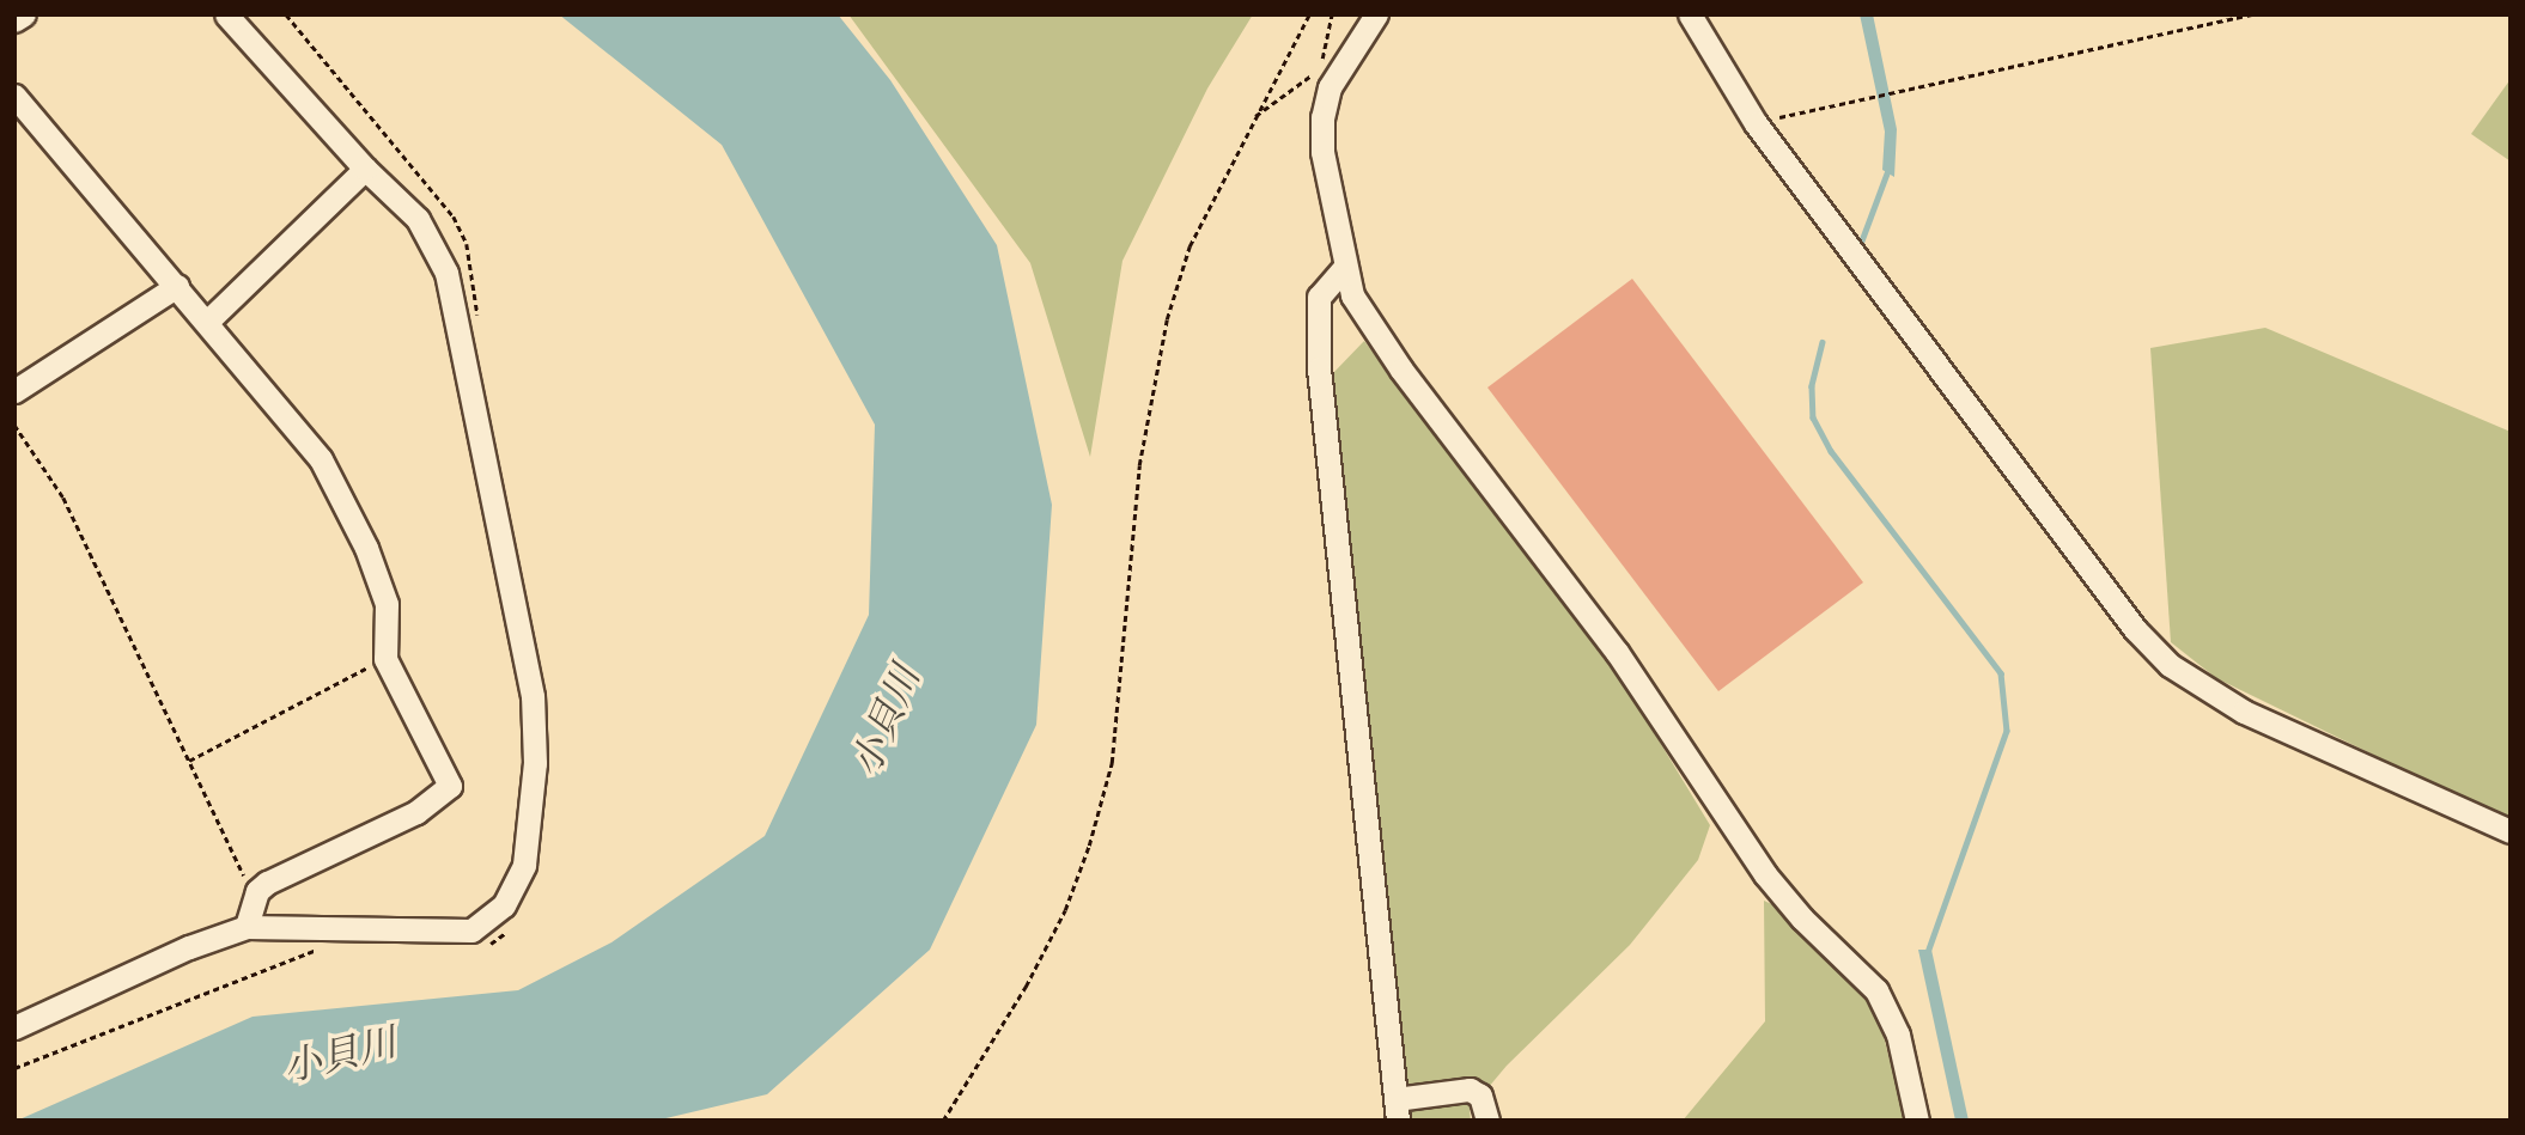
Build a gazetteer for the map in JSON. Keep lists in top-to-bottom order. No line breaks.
{"water":["小貝川"]}
